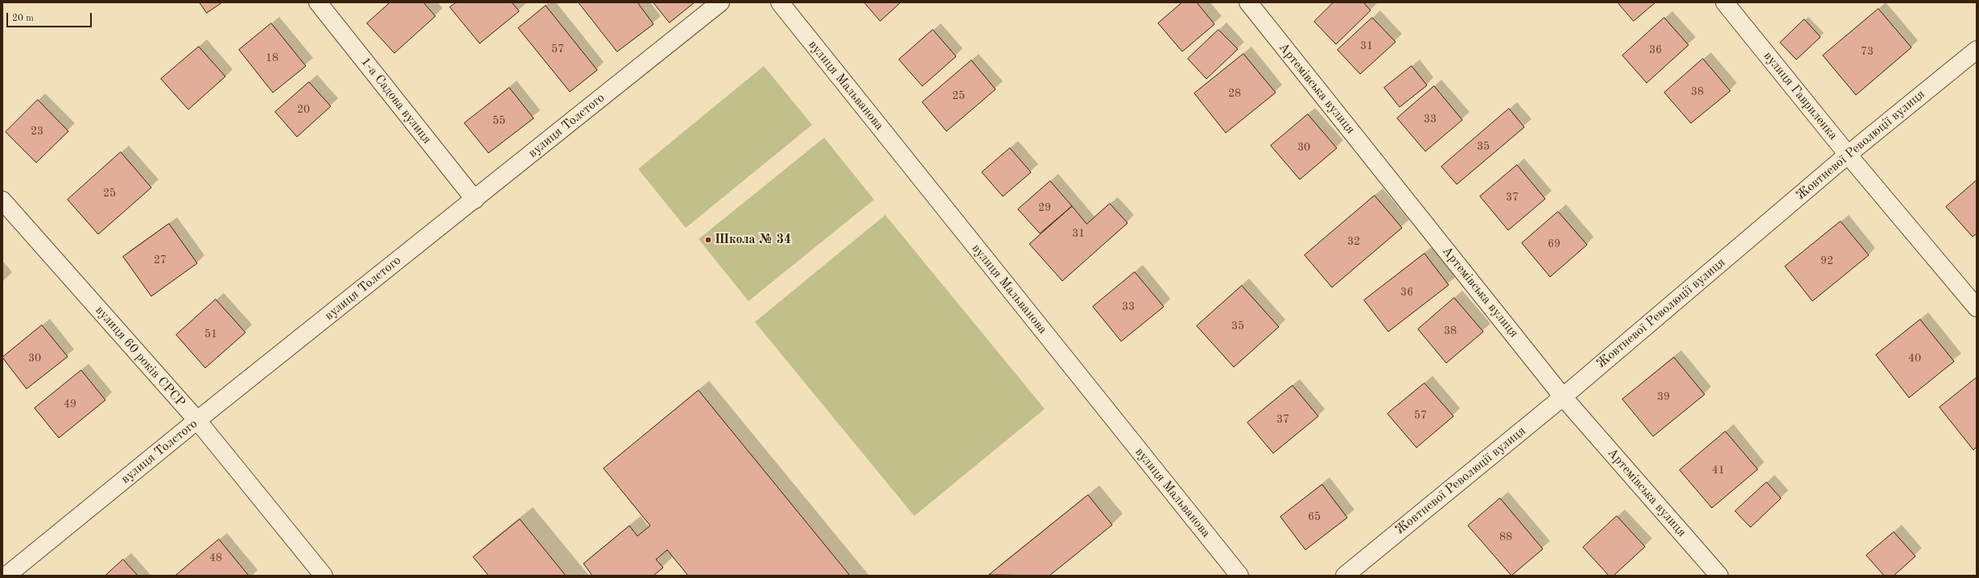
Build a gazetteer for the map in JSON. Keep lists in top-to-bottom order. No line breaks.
{"streets":{"street":["вулиця Мальванова","Артемівська вулиця","вулиця Гавриленка","1-а Садова вулиця","вулиця Толстого","Жовтневої Революції вулиця","вулиця 60 років СРСР"]},"crossings":[["Артемівська вулиця","Жовтневої Революції вулиця"],["вулиця Гавриленка","Жовтневої Революції вулиця"],["1-а Садова вулиця","вулиця Толстого"],["вулиця Толстого","вулиця 60 років СРСР"]],"places":["Школа № 34"],"house_numbers":["31","57","36","73","18","38","28","25","20","33","55","23","35","30","25","37","29","31","32","69","27","92","36","33","35","38","51","30","40","39","49","57","37","41","65","88","48"],"scale_bar":"20 m"}
